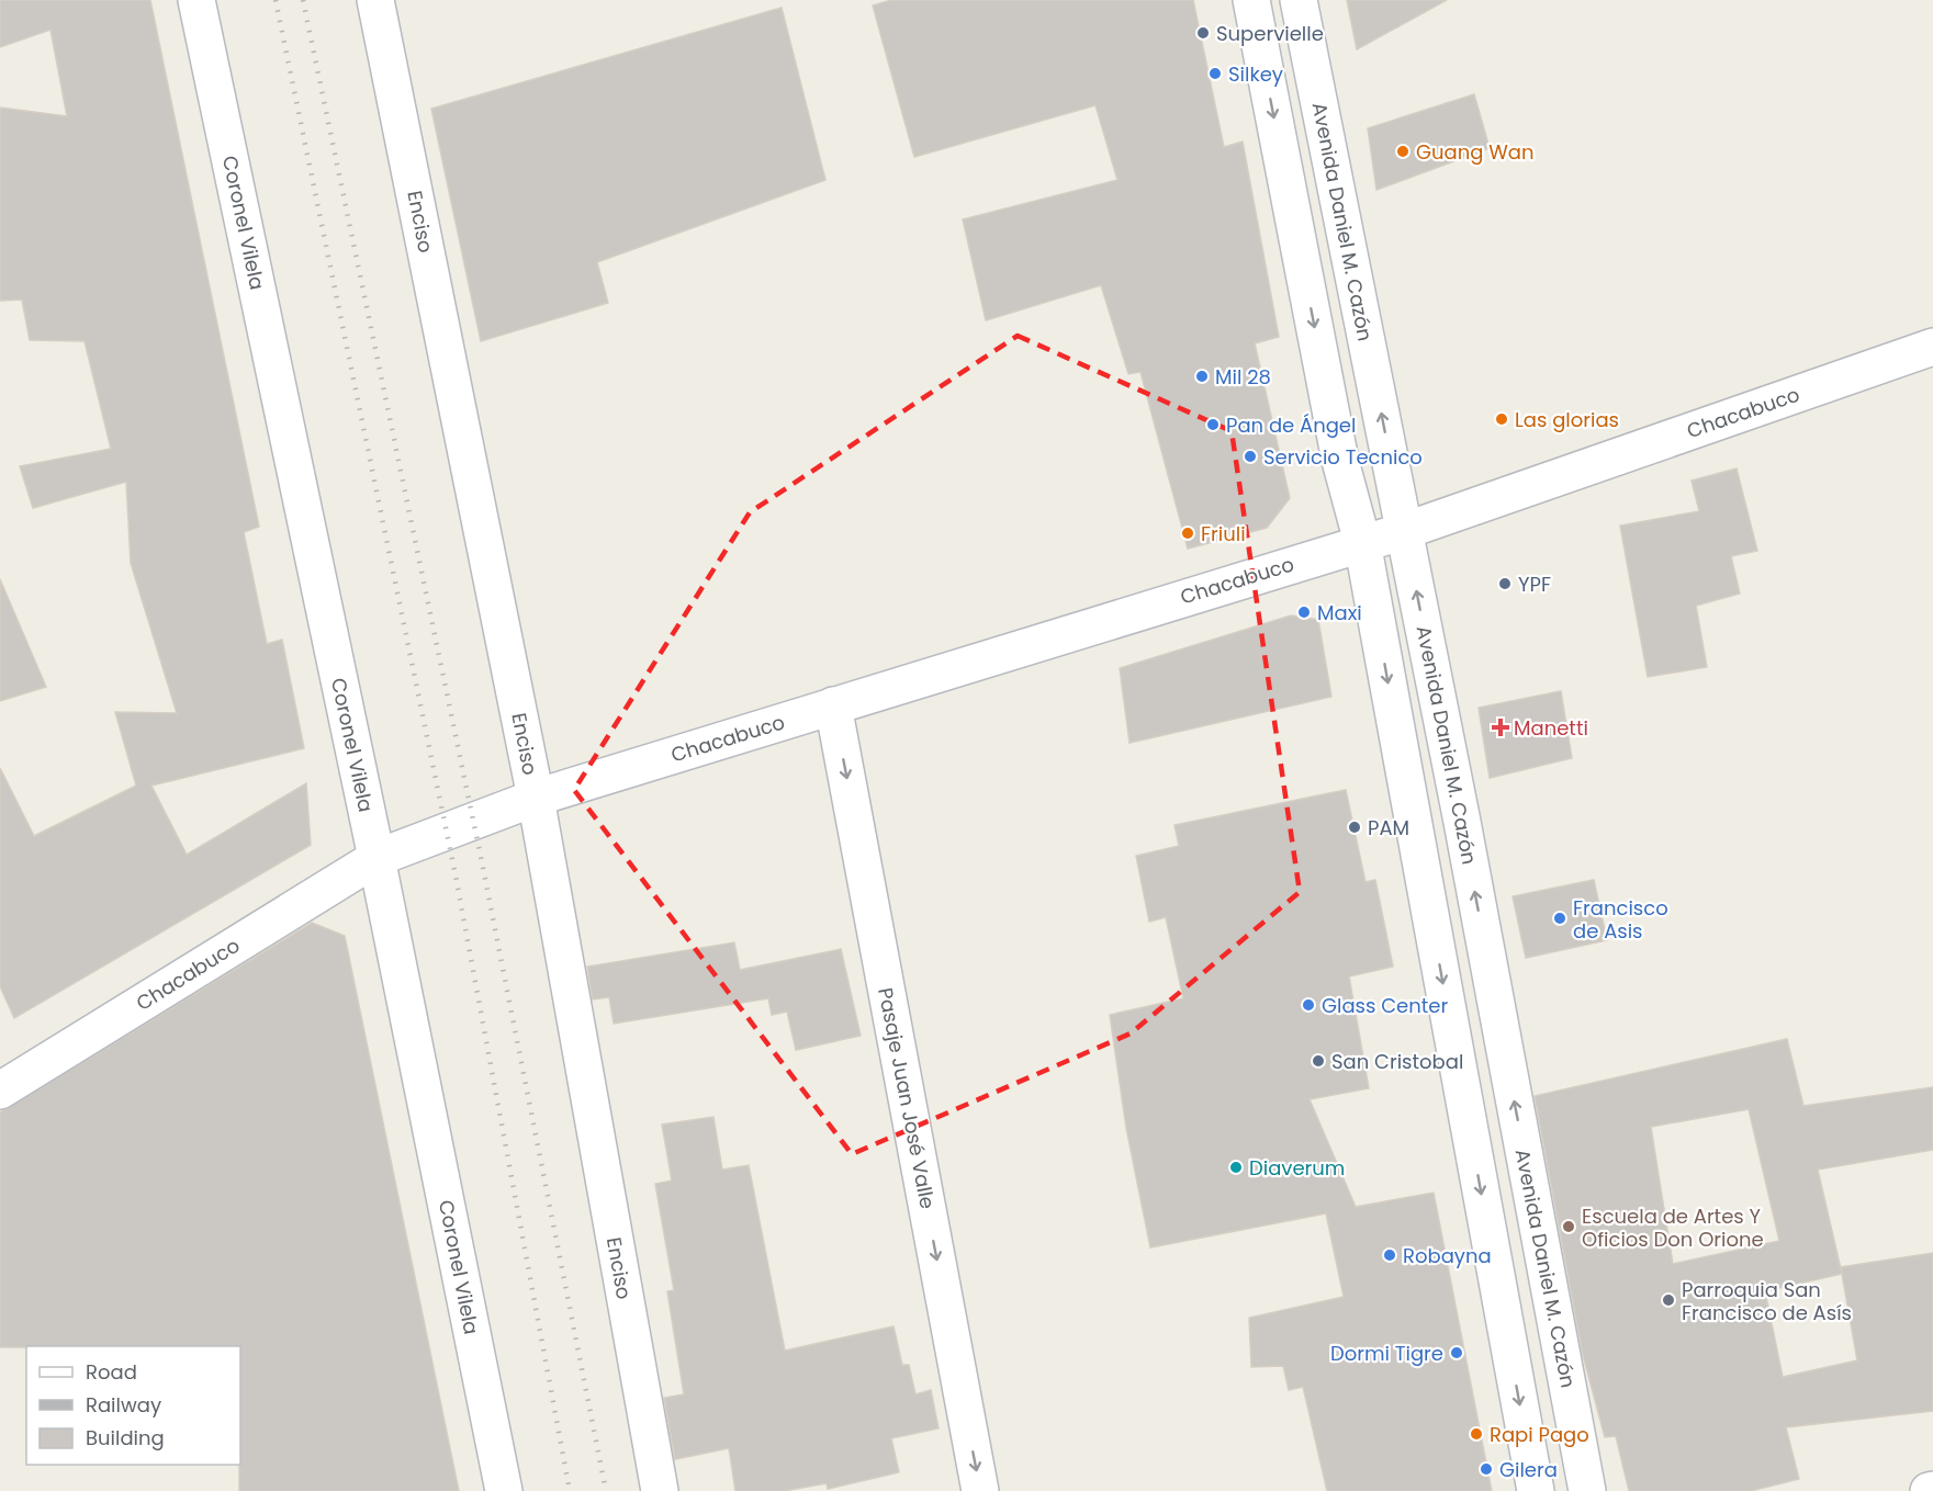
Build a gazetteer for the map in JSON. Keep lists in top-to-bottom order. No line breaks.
{"streets":{"street":["Enciso","Avenida Daniel M. Cazón","Coronel Vilela","Chacabuco","Pasaje Juan José Valle"]},"crossings":[["Enciso","Chacabuco"],["Avenida Daniel M. Cazón","Chacabuco"],["Coronel Vilela","Chacabuco"],["Chacabuco","Pasaje Juan José Valle"]],"one_way":["Pasaje Juan José Valle"],"places":{"other":["Supervielle","Silkey","Guang Wan","Mil 28","Las glorias","Pan de Ángel","Servicio Tecnico","Friuli","YPF","Maxi","PAM","Francisco de Asis","Glass Center","San Cristobal","Diaverum","Escuela de Artes Y Oficios Don Orione","Robayna","Parroquia San Francisco de Asís","Dormi Tigre","Rapi Pago","Gilera"],"health":["Manetti"]},"legend":["Road","Railway","Building"]}
